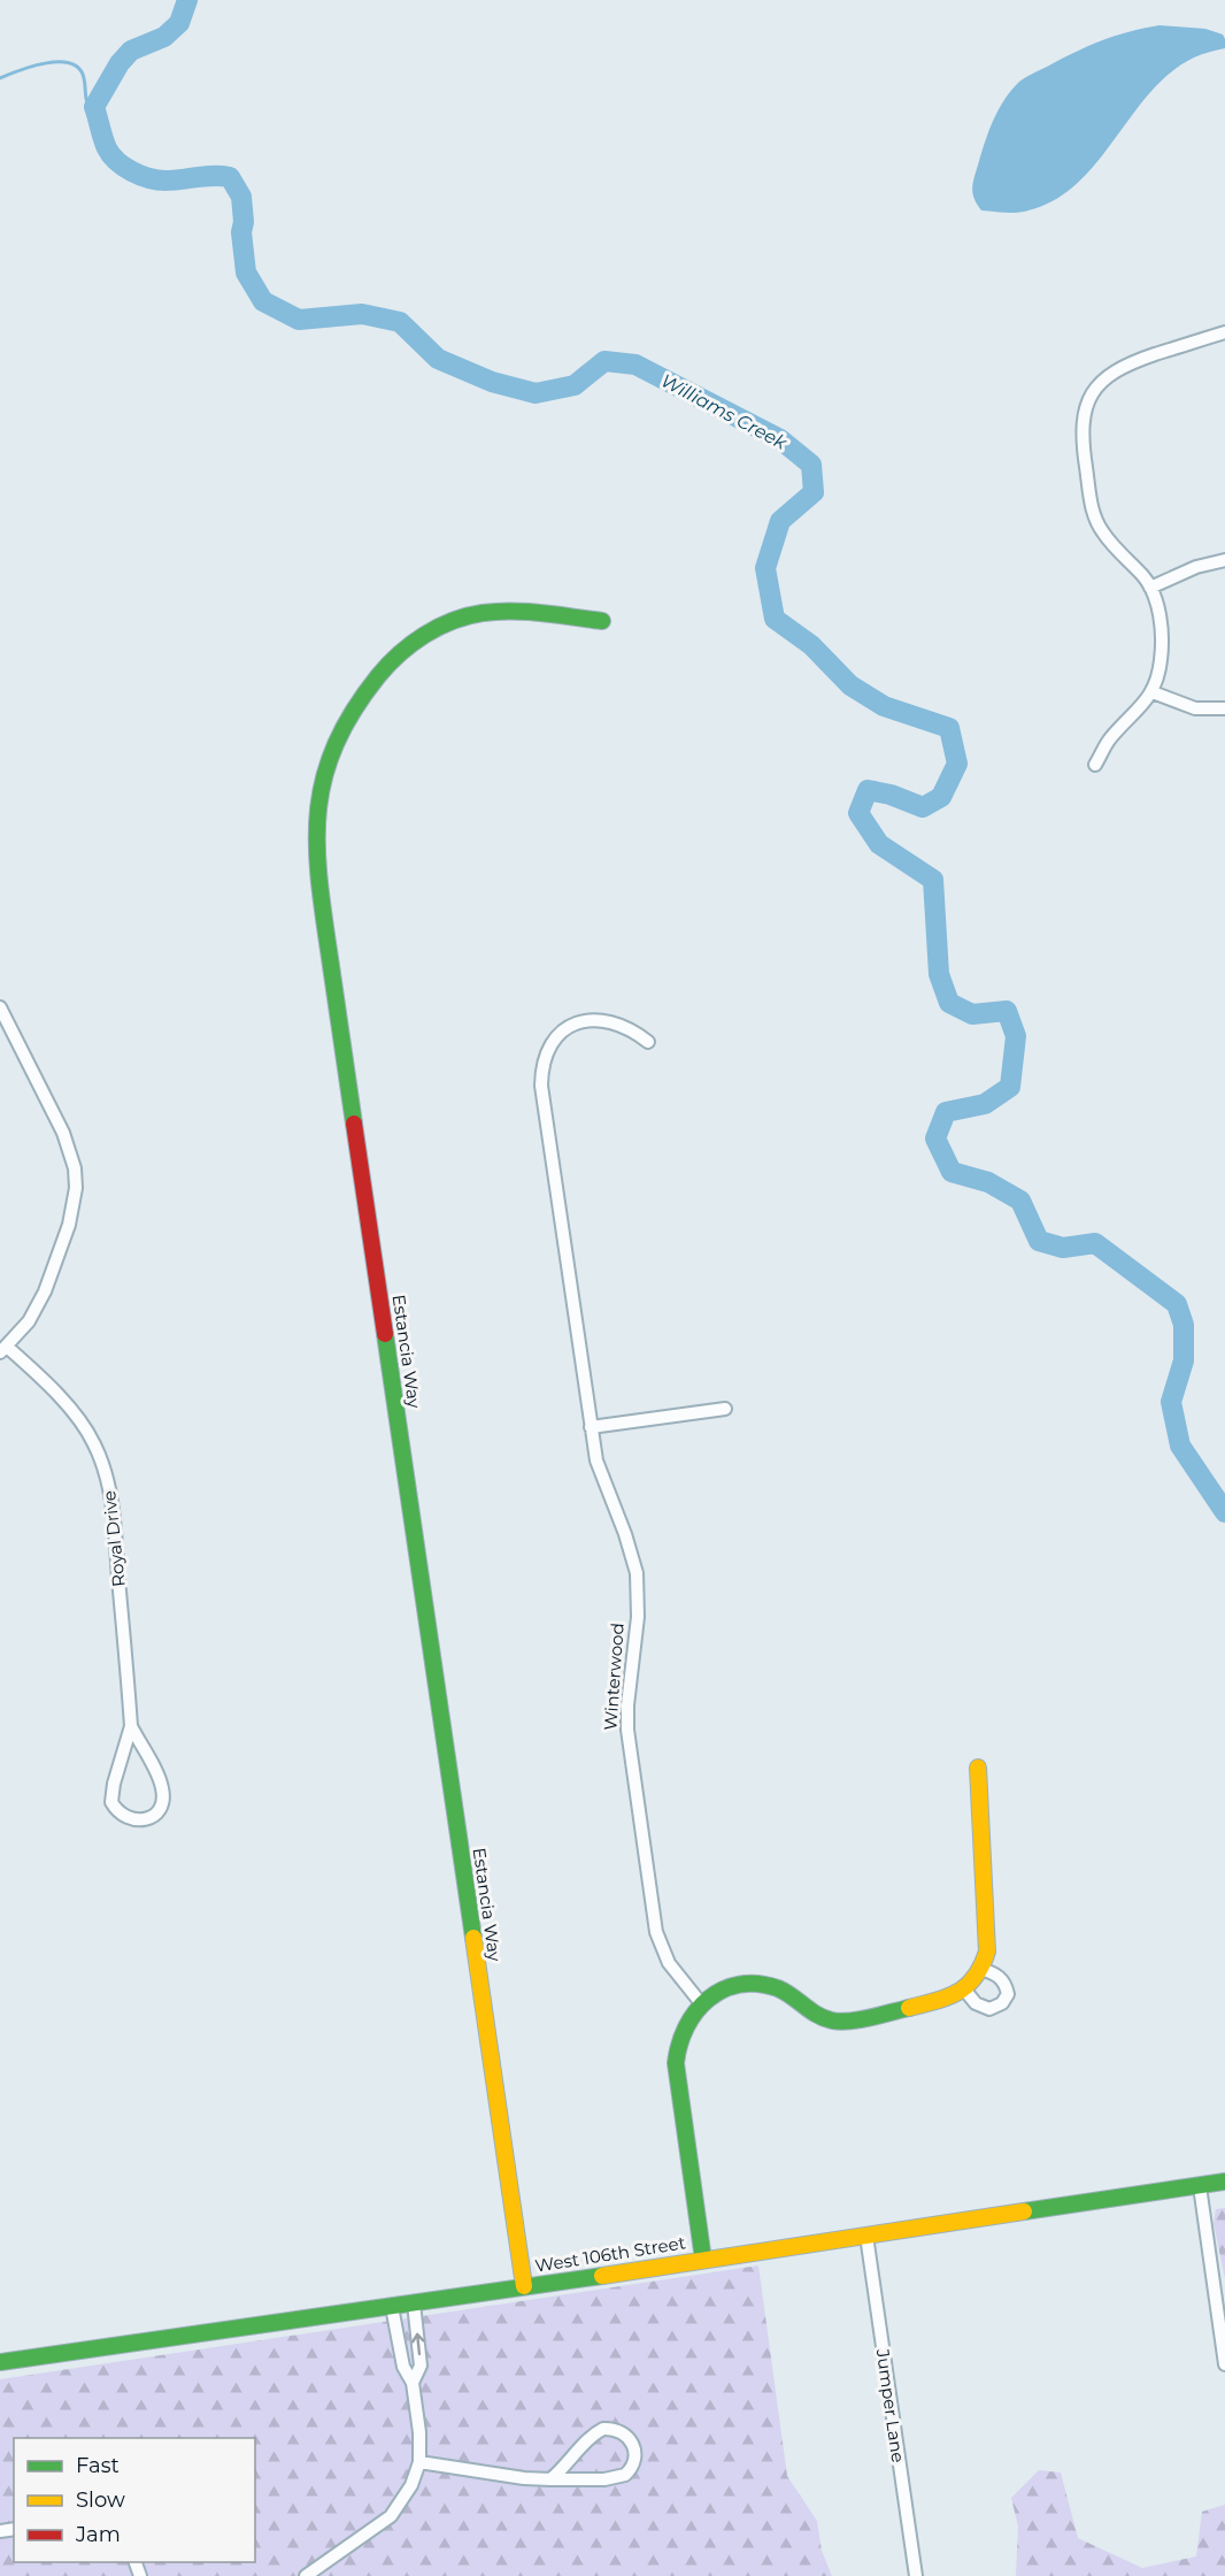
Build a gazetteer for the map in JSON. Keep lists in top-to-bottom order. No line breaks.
{"streets":{"street":["Estancia Way","Royal Drive","Winterwood","West 106th Street","Jumper Lane"]},"crossings":[["Estancia Way","West 106th Street"],["West 106th Street","Jumper Lane"]],"water":["Williams Creek"],"legend":["Fast","Slow","Jam"]}
